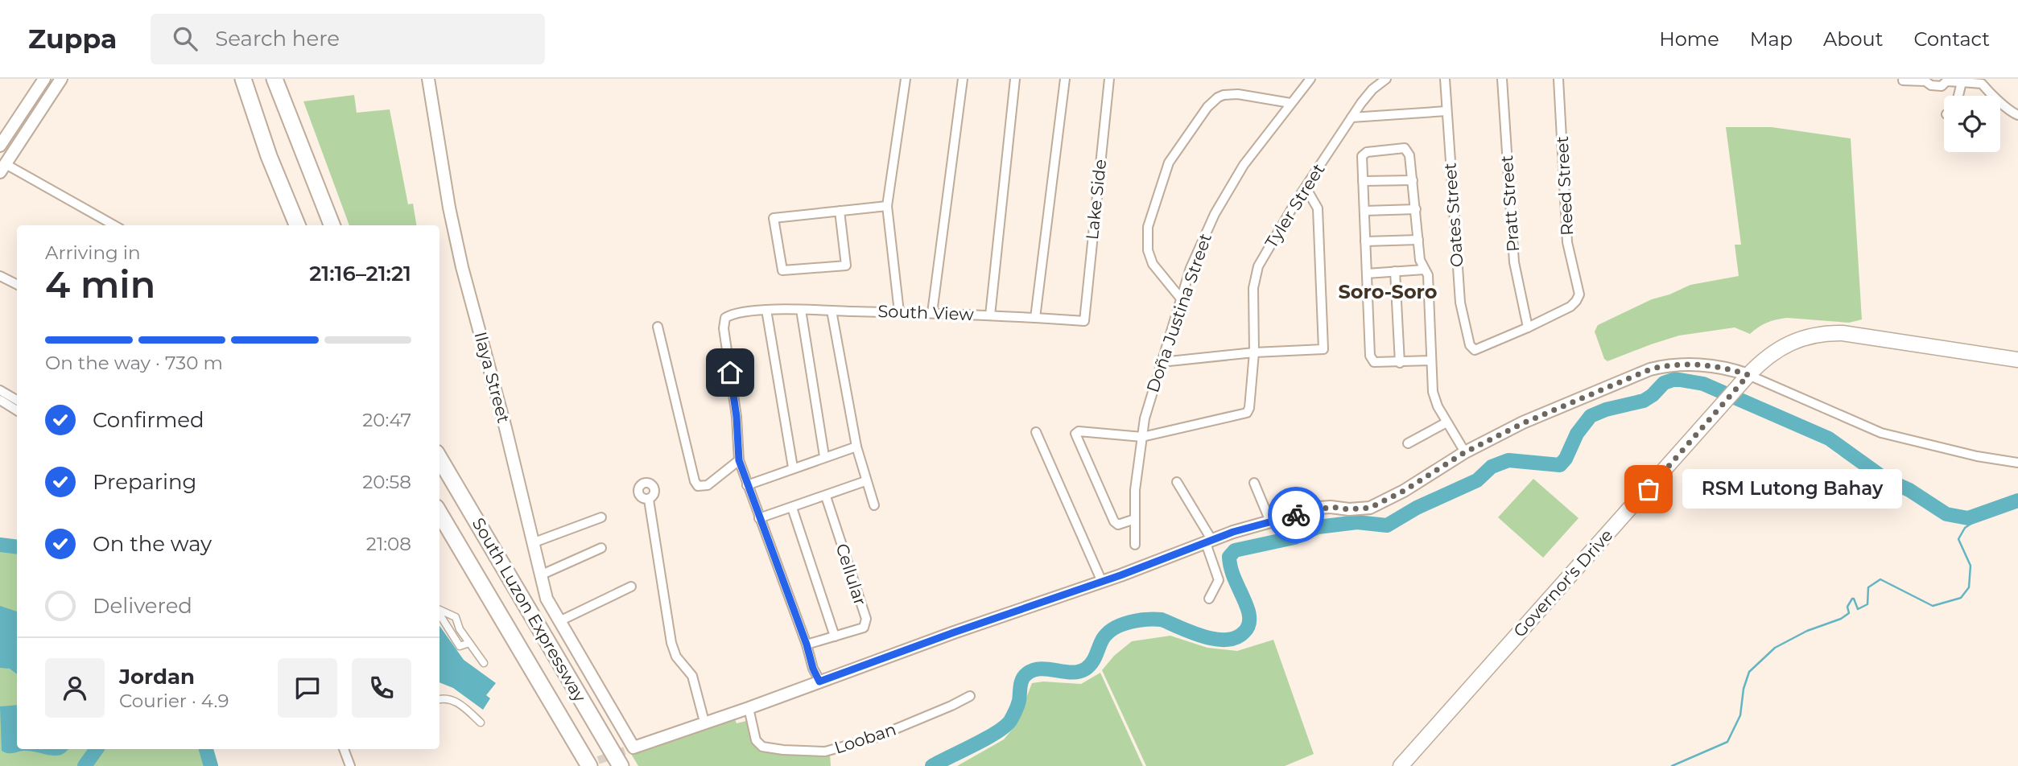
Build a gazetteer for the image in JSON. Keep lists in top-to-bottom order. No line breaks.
{"streets":{"highway":["Governor's Drive","South Luzon Expressway"],"street":["Reed Street","Lake Side","Pratt Street","Tyler Street","Oates Street","South View","Doña Justina Street","Ilaya Street","Cellular","Looban"]},"crossings":[["Reed Street","Pratt Street"],["Reed Street","Oates Street"],["Lake Side","South View"],["Pratt Street","Oates Street"],["Tyler Street","Doña Justina Street"],["Ilaya Street","South Luzon Expressway"]],"districts":["Soro-Soro"],"places":["RSM Lutong Bahay"],"page":{"header":"Zuppa","search":"Search here","nav":["Home","Map","About","Contact"],"heading":["4 min","Arriving in","21:16–21:21"],"panel":["Jordan","Courier · 4.9"],"bar":"On the way · 730 m","list":[["Confirmed","20:47"],["Preparing","20:58"],["On the way","21:08"],"Delivered"],"bubble":"RSM Lutong Bahay"}}
